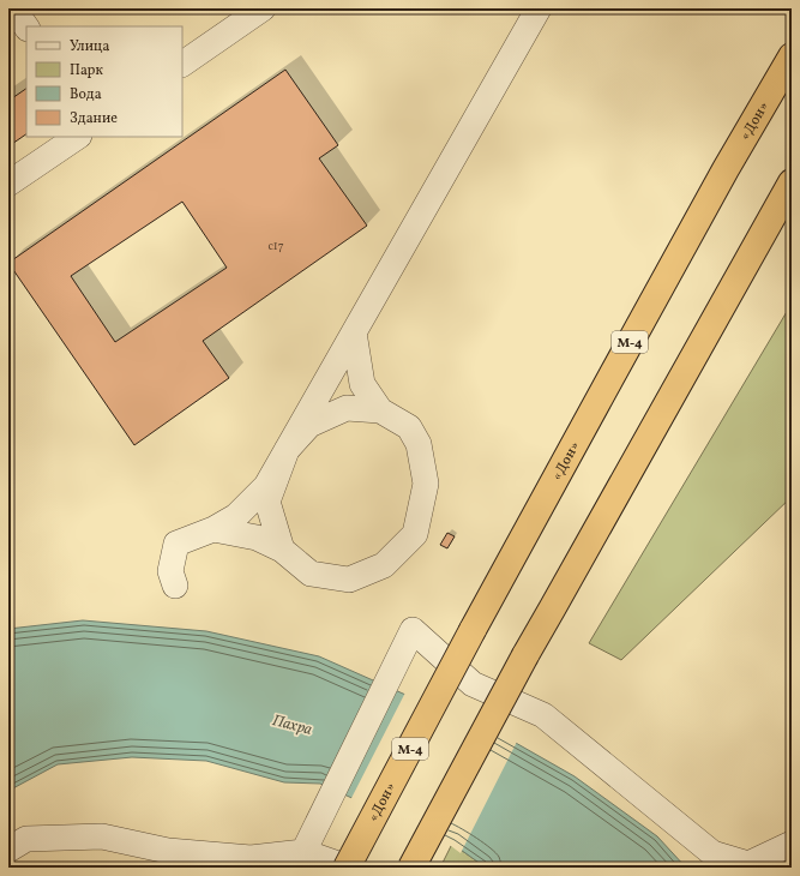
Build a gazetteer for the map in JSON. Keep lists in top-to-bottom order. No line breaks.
{"streets":{"highway":["«Дон»","М-4"]},"water":["Пахра"],"house_numbers":["с17"],"legend":["Улица","Парк","Вода","Здание"]}
